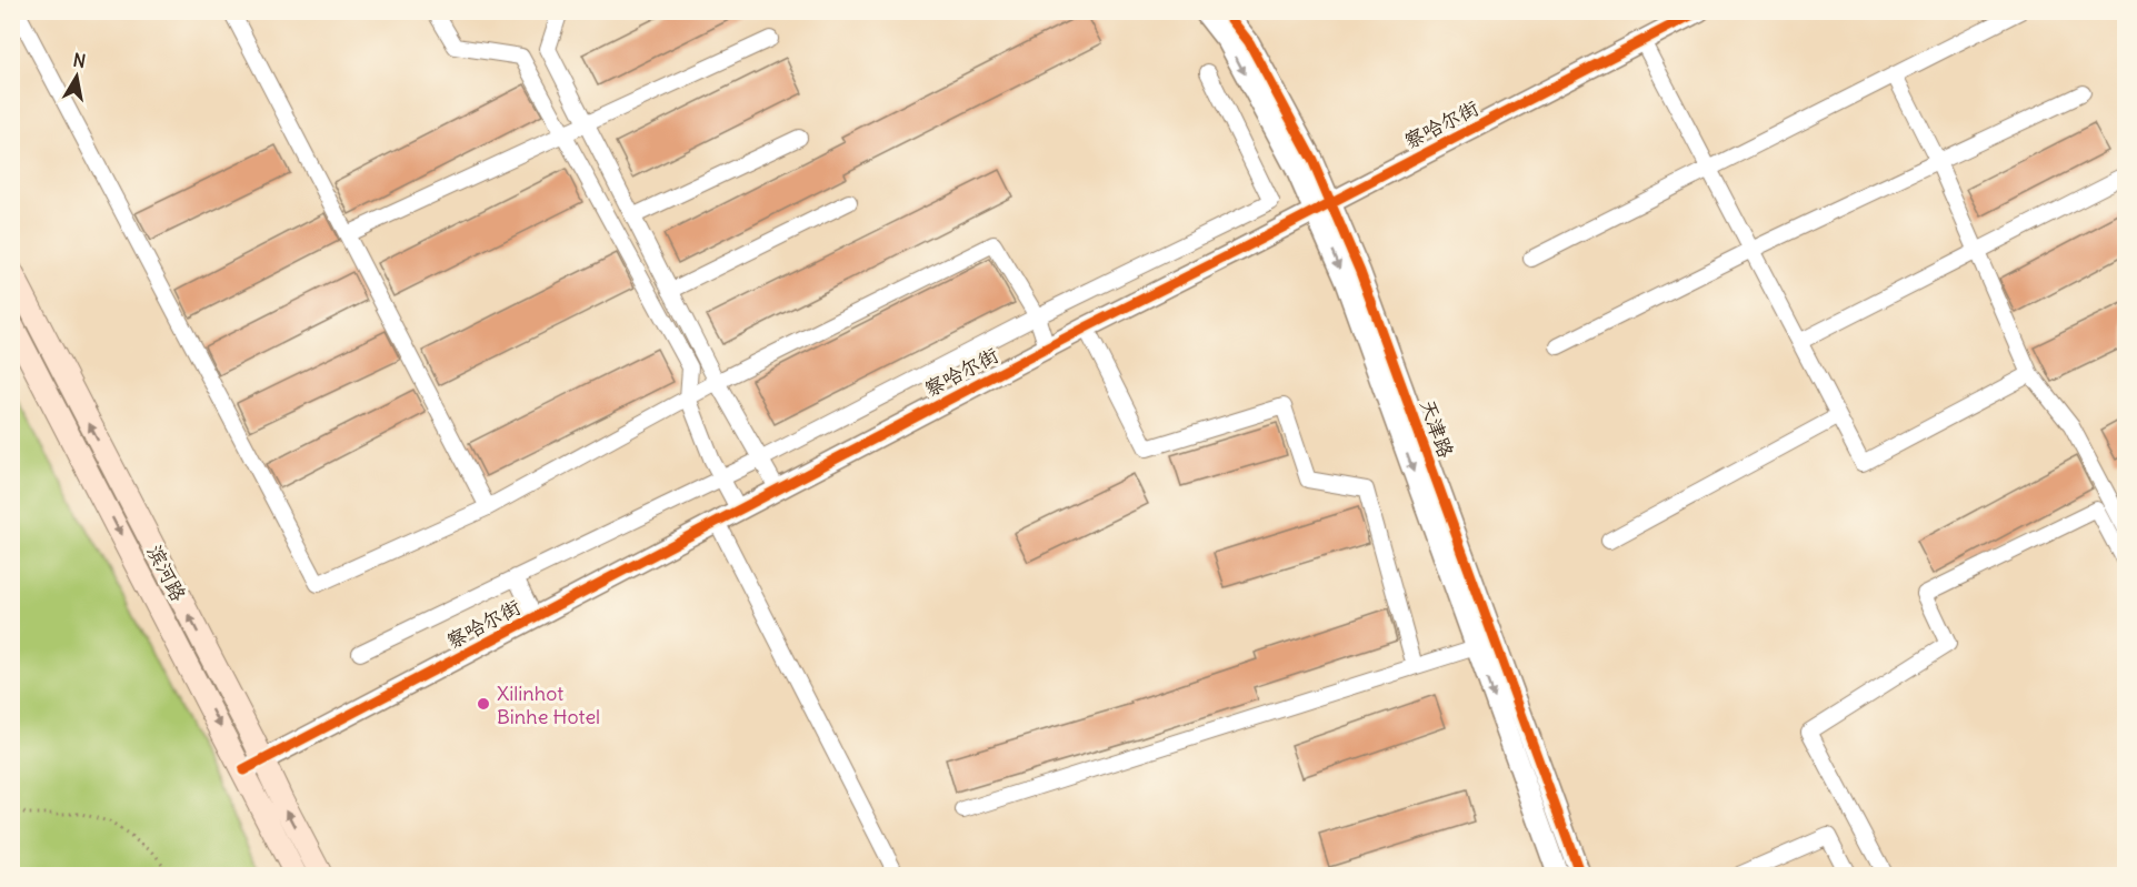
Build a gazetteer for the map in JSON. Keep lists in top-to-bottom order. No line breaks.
{"streets":{"main road":["滨河路"],"street":["察哈尔街","天津路"]},"crossings":[["察哈尔街","天津路"],["察哈尔街","滨河路"]],"places":["Xilinhot Binhe Hotel"],"north":"top"}
